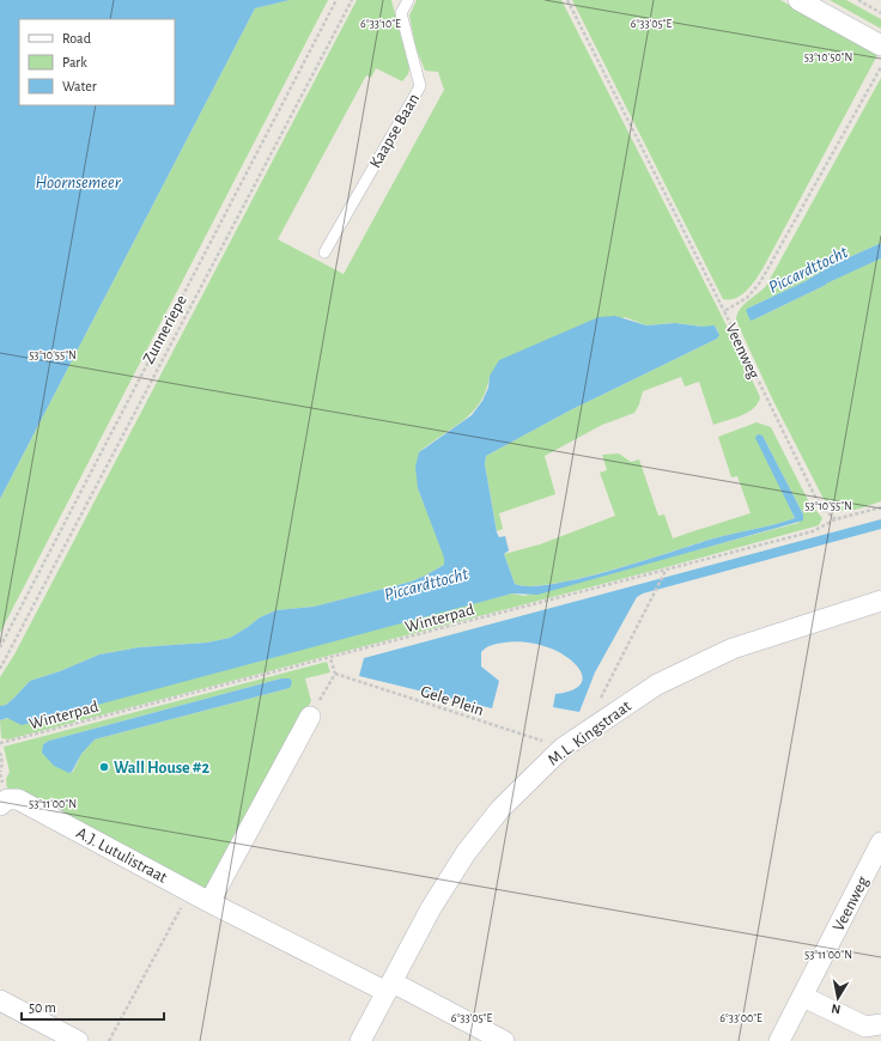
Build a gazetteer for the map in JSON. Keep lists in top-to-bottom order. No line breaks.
{"streets":{"street":["Veenweg","M.L. Kingstraat","A.J. Lutulistraat"],"lane":["Kaapse Baan"],"path":["Zunneriepe","Winterpad","Gele Plein"]},"crossings":[["Veenweg","Winterpad"],["Gele Plein","M.L. Kingstraat"],["M.L. Kingstraat","A.J. Lutulistraat"]],"water":["Hoornsemeer","Piccardttocht"],"places":["Wall House #2"],"legend":["Road","Park","Water"],"scale_bar":"50 m","north":"bottom","coordinates":["6°33'10\"E","6°33'05\"E","53°10'50\"N","53°10'55\"N","53°11'00\"N","6°33'00\"E"]}
